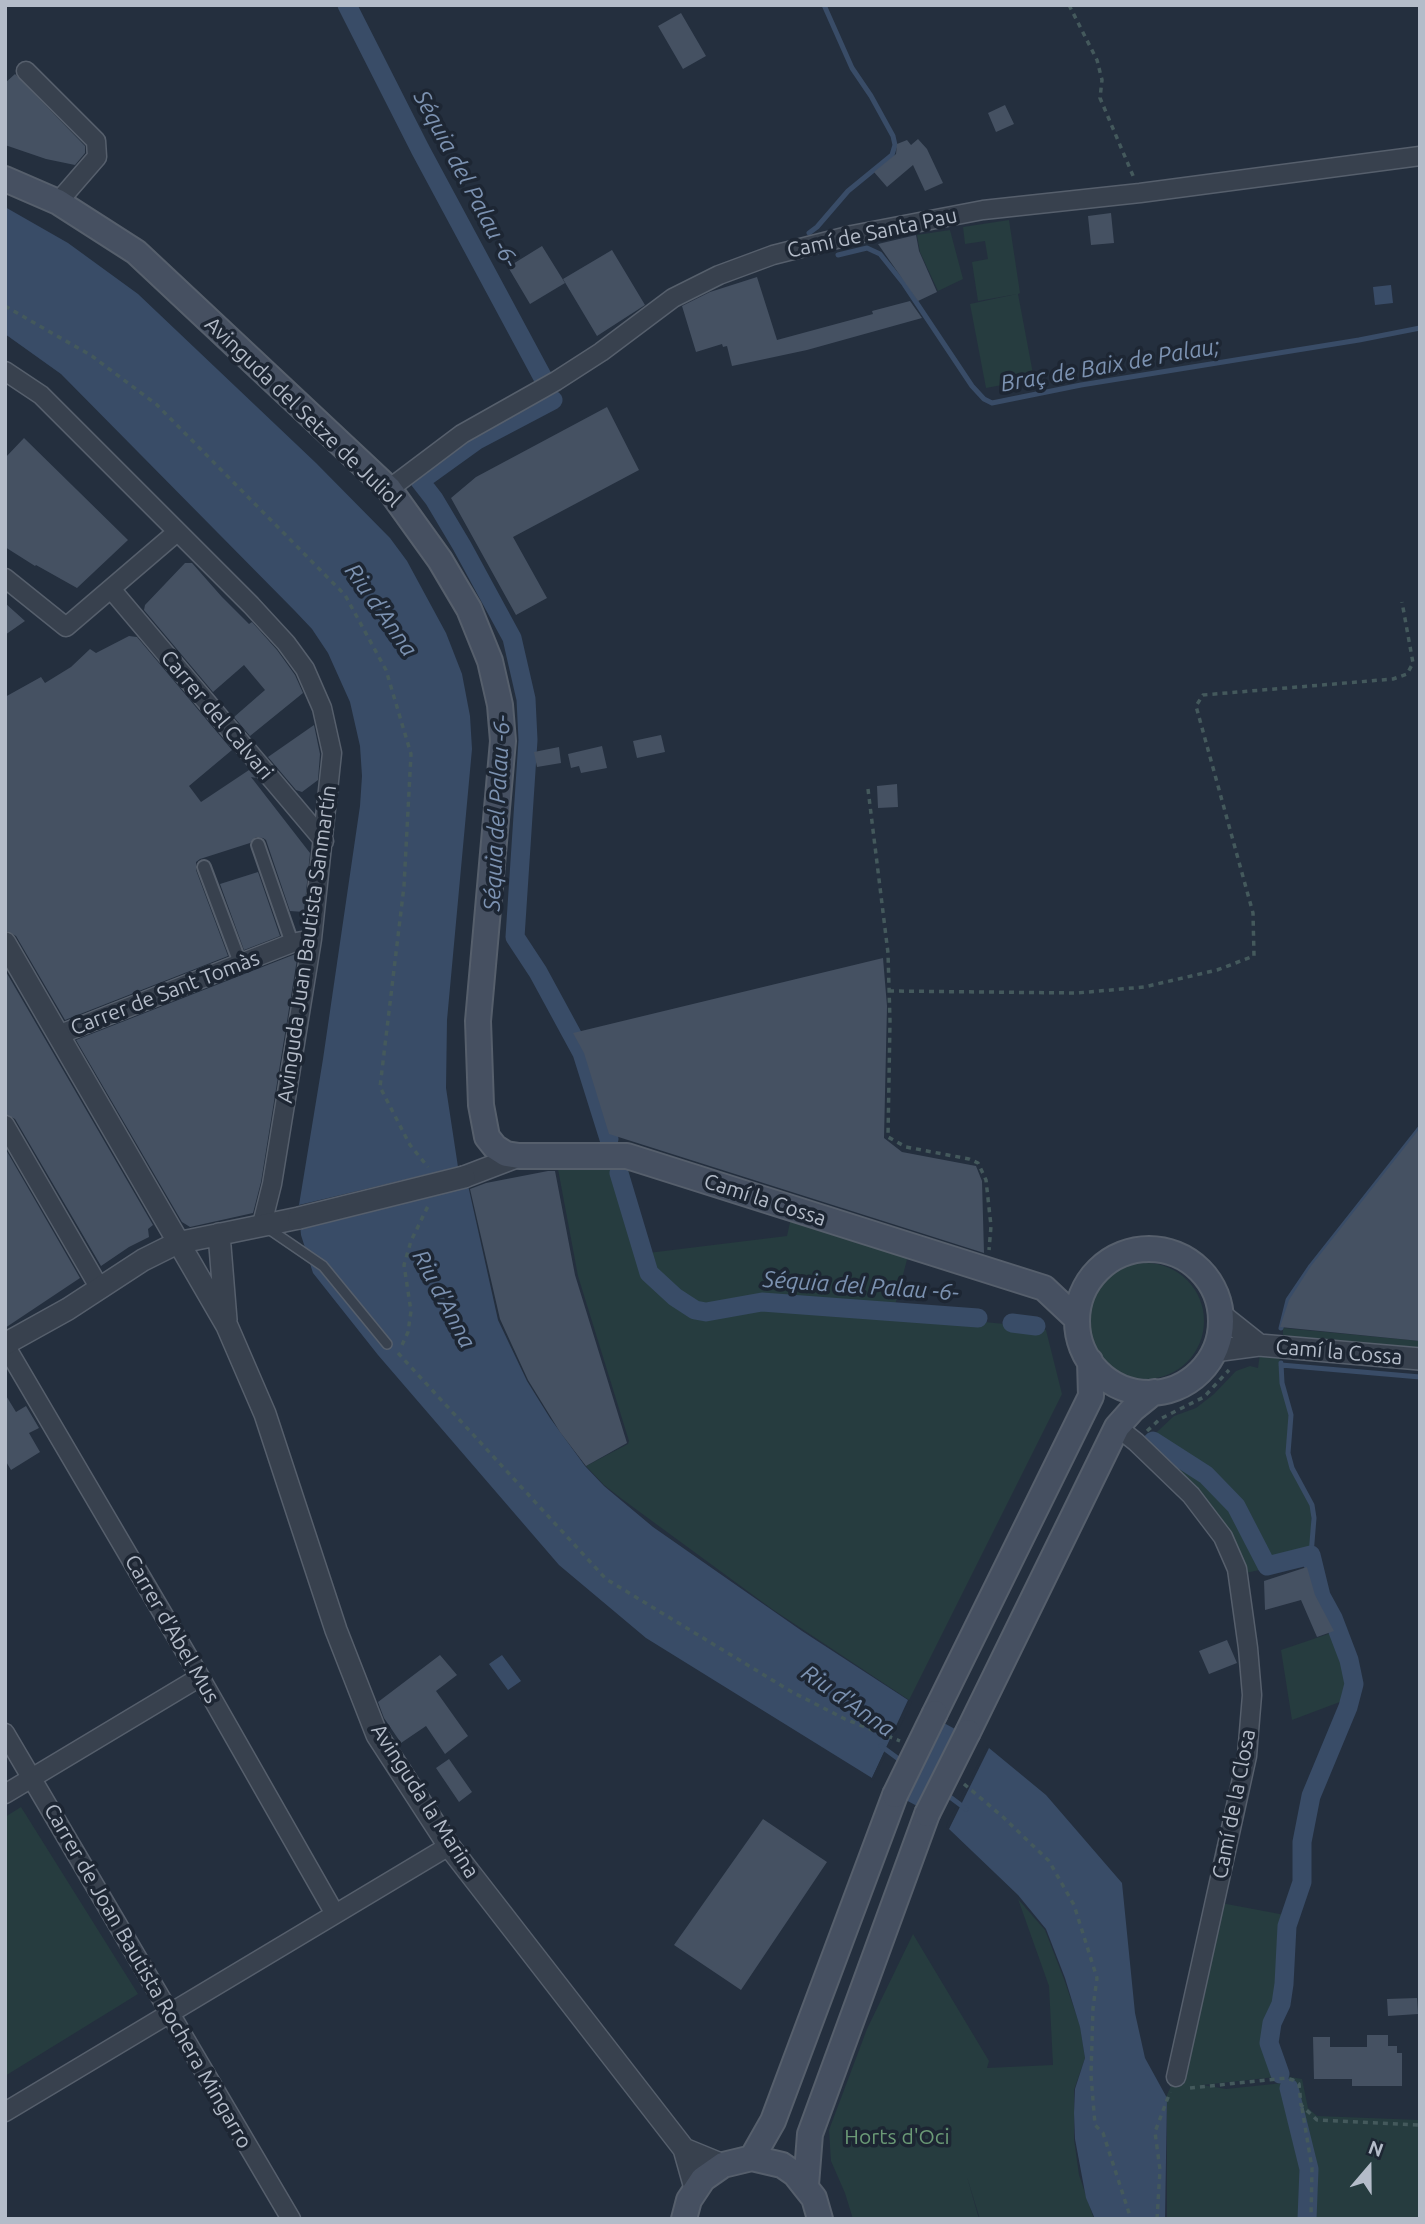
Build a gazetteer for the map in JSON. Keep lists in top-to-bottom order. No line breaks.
{"streets":{"main road":["Avinguda del Setze de Juliol","Camí la Cossa"],"street":["Camí de Santa Pau","Carrer del Calvari","Avinguda Juan Bautista Sanmartín","Carrer de Sant Tomàs","Carrer d'Abel Mus","Avinguda la Marina","Camí de la Closa","Carrer de Joan Bautista Rochera Mingarro"]},"crossings":[["Camí de Santa Pau","Avinguda del Setze de Juliol"],["Avinguda del Setze de Juliol","Camí la Cossa"],["Carrer del Calvari","Avinguda Juan Bautista Sanmartín"],["Avinguda Juan Bautista Sanmartín","Carrer de Sant Tomàs"]],"water":["Séquia del Palau -6-","Braç de Baix de Palau;","Riu d'Anna"],"parks":["Horts d'Oci"],"north":"top"}
